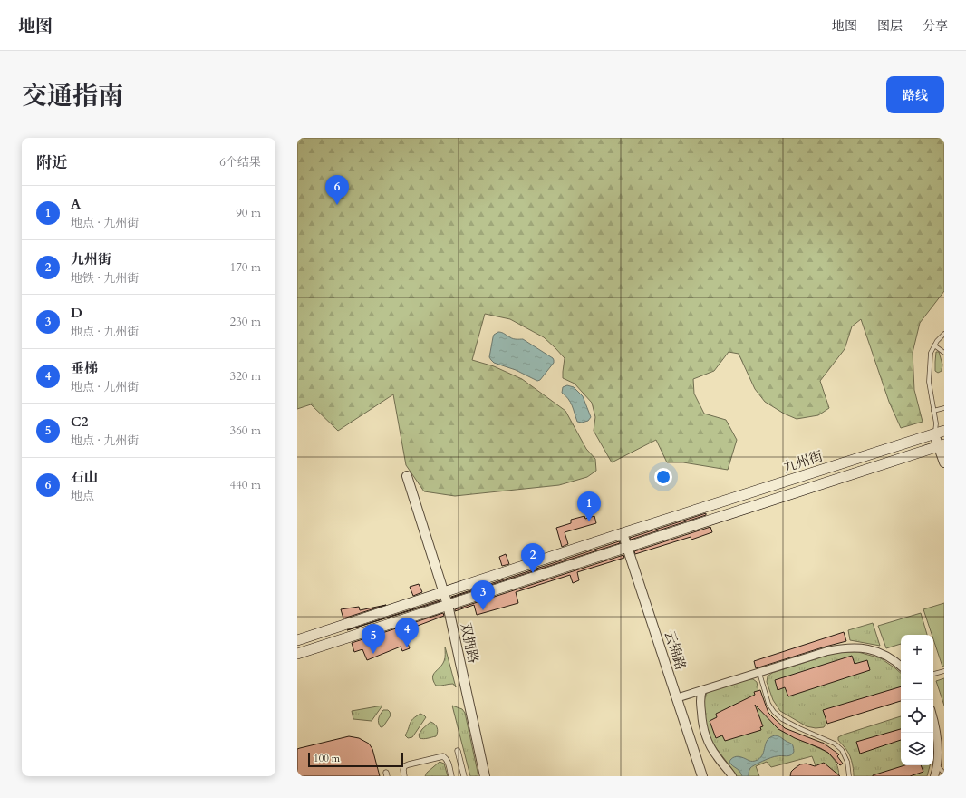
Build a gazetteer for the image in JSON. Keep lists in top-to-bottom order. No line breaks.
{"streets":{"main road":["九州街"],"street":["双拥路","云锦路"]},"crossings":[["九州街","双拥路"],["九州街","云锦路"]],"scale_bar":"100 m","page":{"header":"地图","nav":["地图","图层","分享"],"title":"交通指南","buttons":"路线","heading":["附近","6个结果"],"pins":["6","1","2","3","4","5"],"list":[{"mark":"1","name":"A","note":"地点 · 九州街","value":"90 m"},{"mark":"2","name":"九州街","note":"地铁 · 九州街","value":"170 m"},{"mark":"3","name":"D","note":"地点 · 九州街","value":"230 m"},{"mark":"4","name":"垂梯","note":"地点 · 九州街","value":"320 m"},{"mark":"5","name":"C2","note":"地点 · 九州街","value":"360 m"},{"mark":"6","name":"石山","note":"地点","value":"440 m"}],"map_buttons":["+","−"],"scale":"100 m"}}
